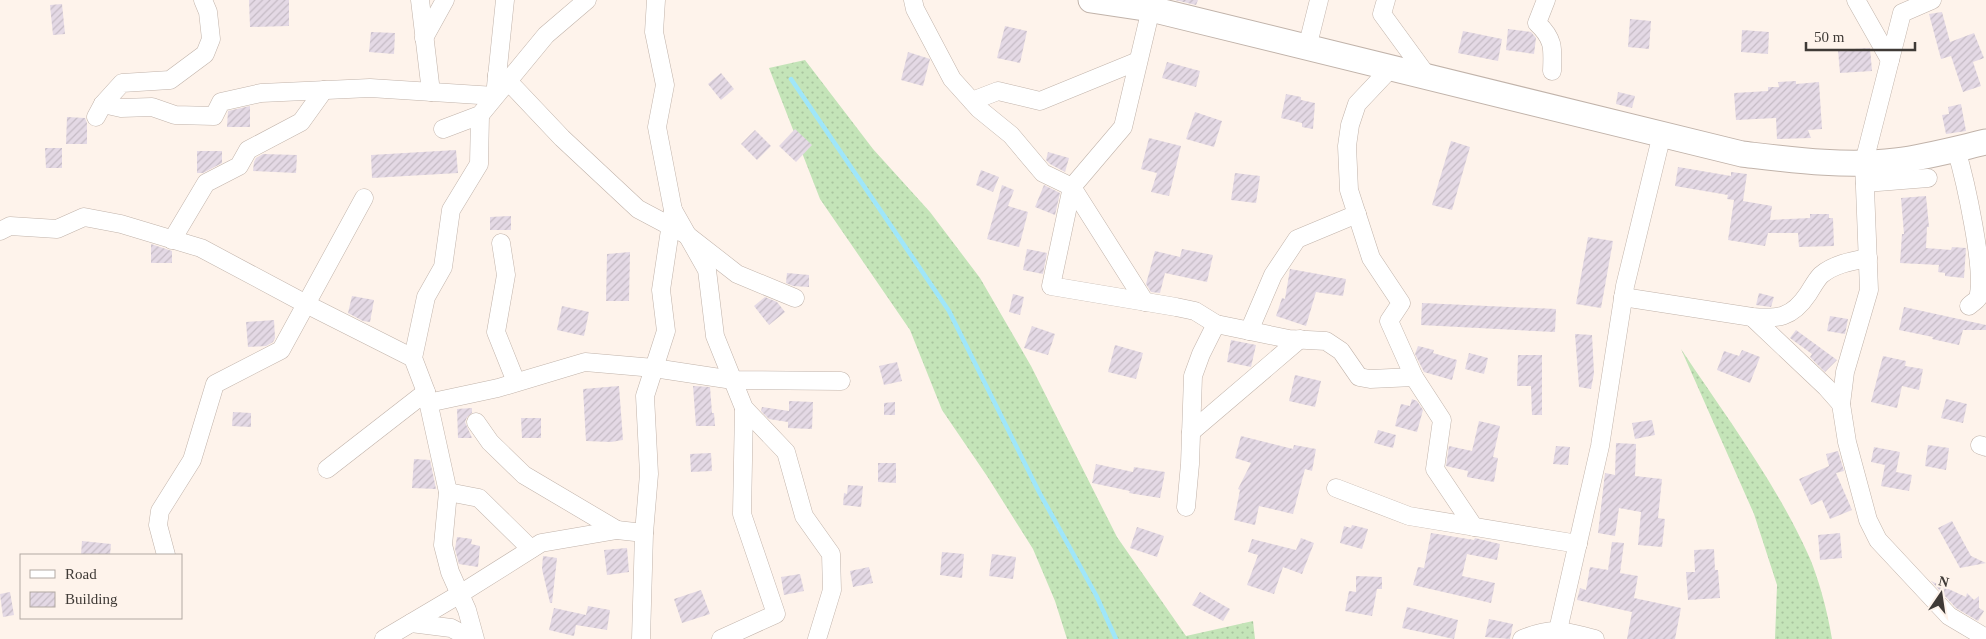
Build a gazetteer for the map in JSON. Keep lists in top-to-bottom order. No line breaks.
{"legend":["Road","Building"],"scale_bar":"50 m","north":"top"}
